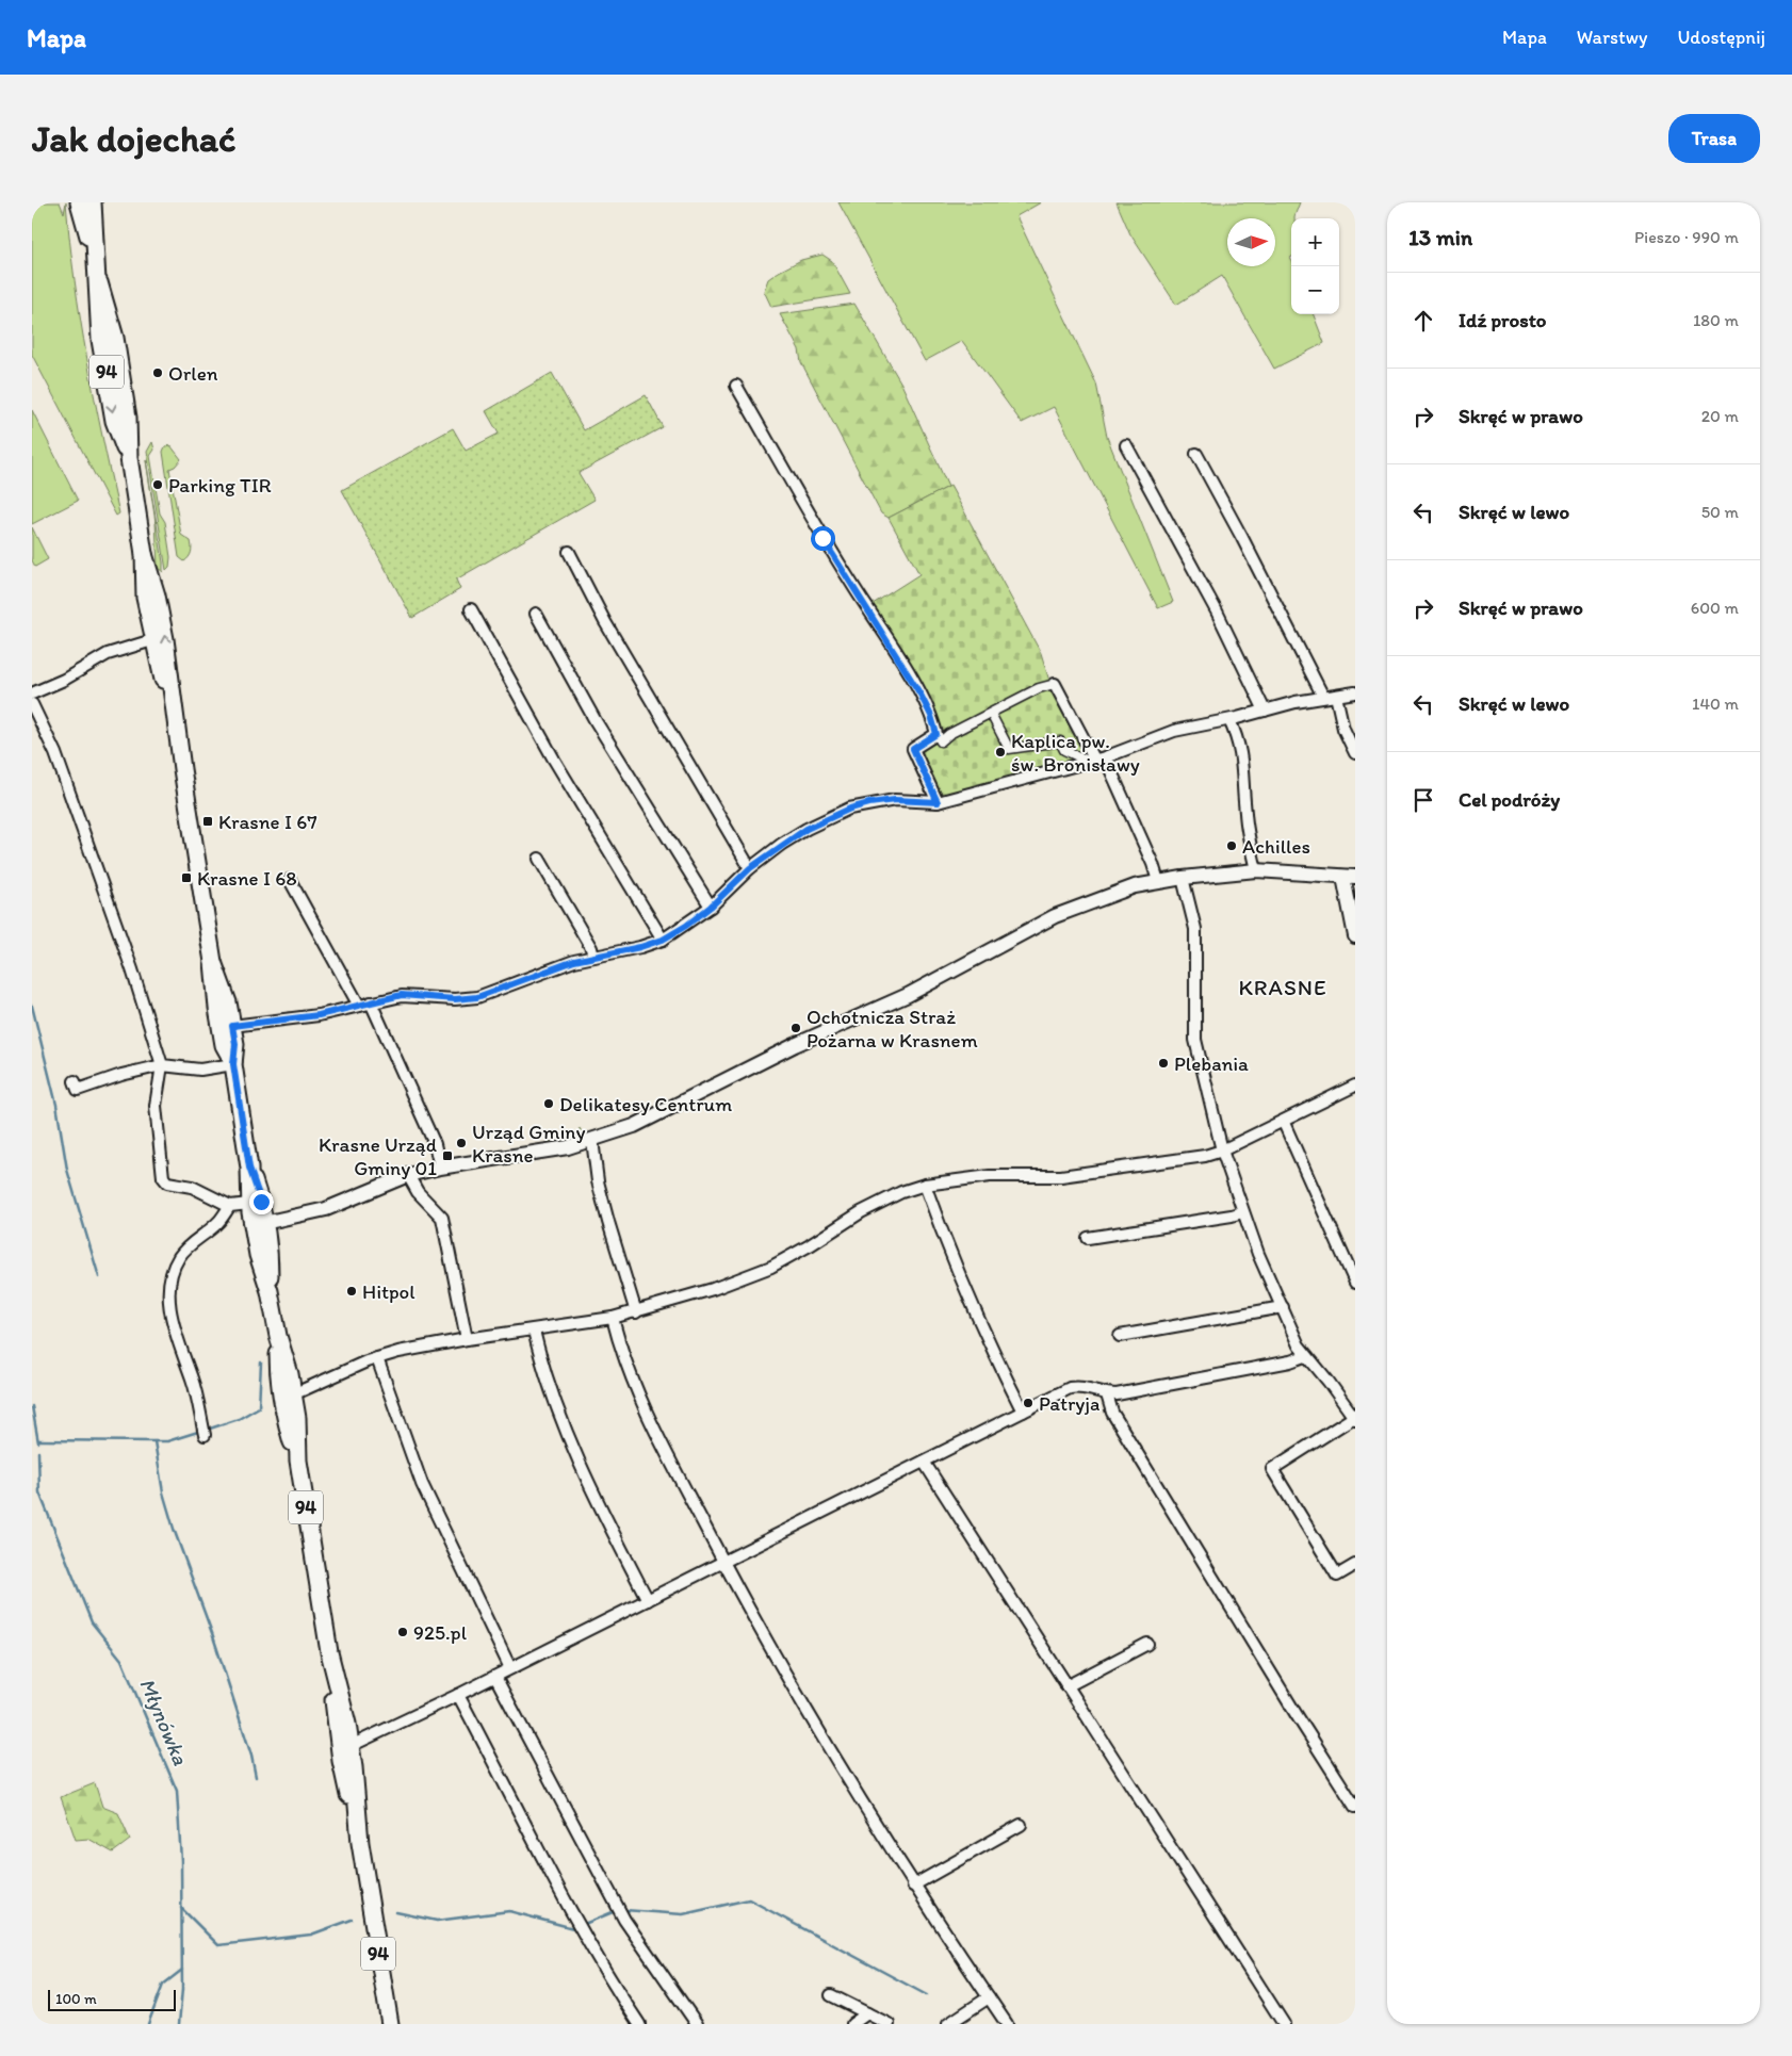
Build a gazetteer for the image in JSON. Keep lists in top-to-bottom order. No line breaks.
{"streets":{"main road":["94"]},"districts":["KRASNE"],"water":["Młynówka"],"places":{"other":["Orlen","Parking TIR","Kaplica pw. św. Bronisławy","Achilles","Ochotnicza Straż Pożarna w Krasnem","Plebania","Delikatesy Centrum","Urząd Gminy Krasne","Hitpol","Patryja","925.pl"],"transit":["Krasne I 67","Krasne I 68","Krasne Urząd Gminy 01"]},"scale_bar":"100 m","north":"right","page":{"header":"Mapa","nav":["Mapa","Warstwy","Udostępnij"],"buttons":"Trasa","title":"Jak dojechać","heading":["13 min","Pieszo · 990 m"],"map_buttons":["+","−"],"list":[["Idź prosto","180 m"],["Skręć w prawo","20 m"],["Skręć w lewo","50 m"],["Skręć w prawo","600 m"],["Skręć w lewo","140 m"],"Cel podróży"],"scale":"100 m"}}
